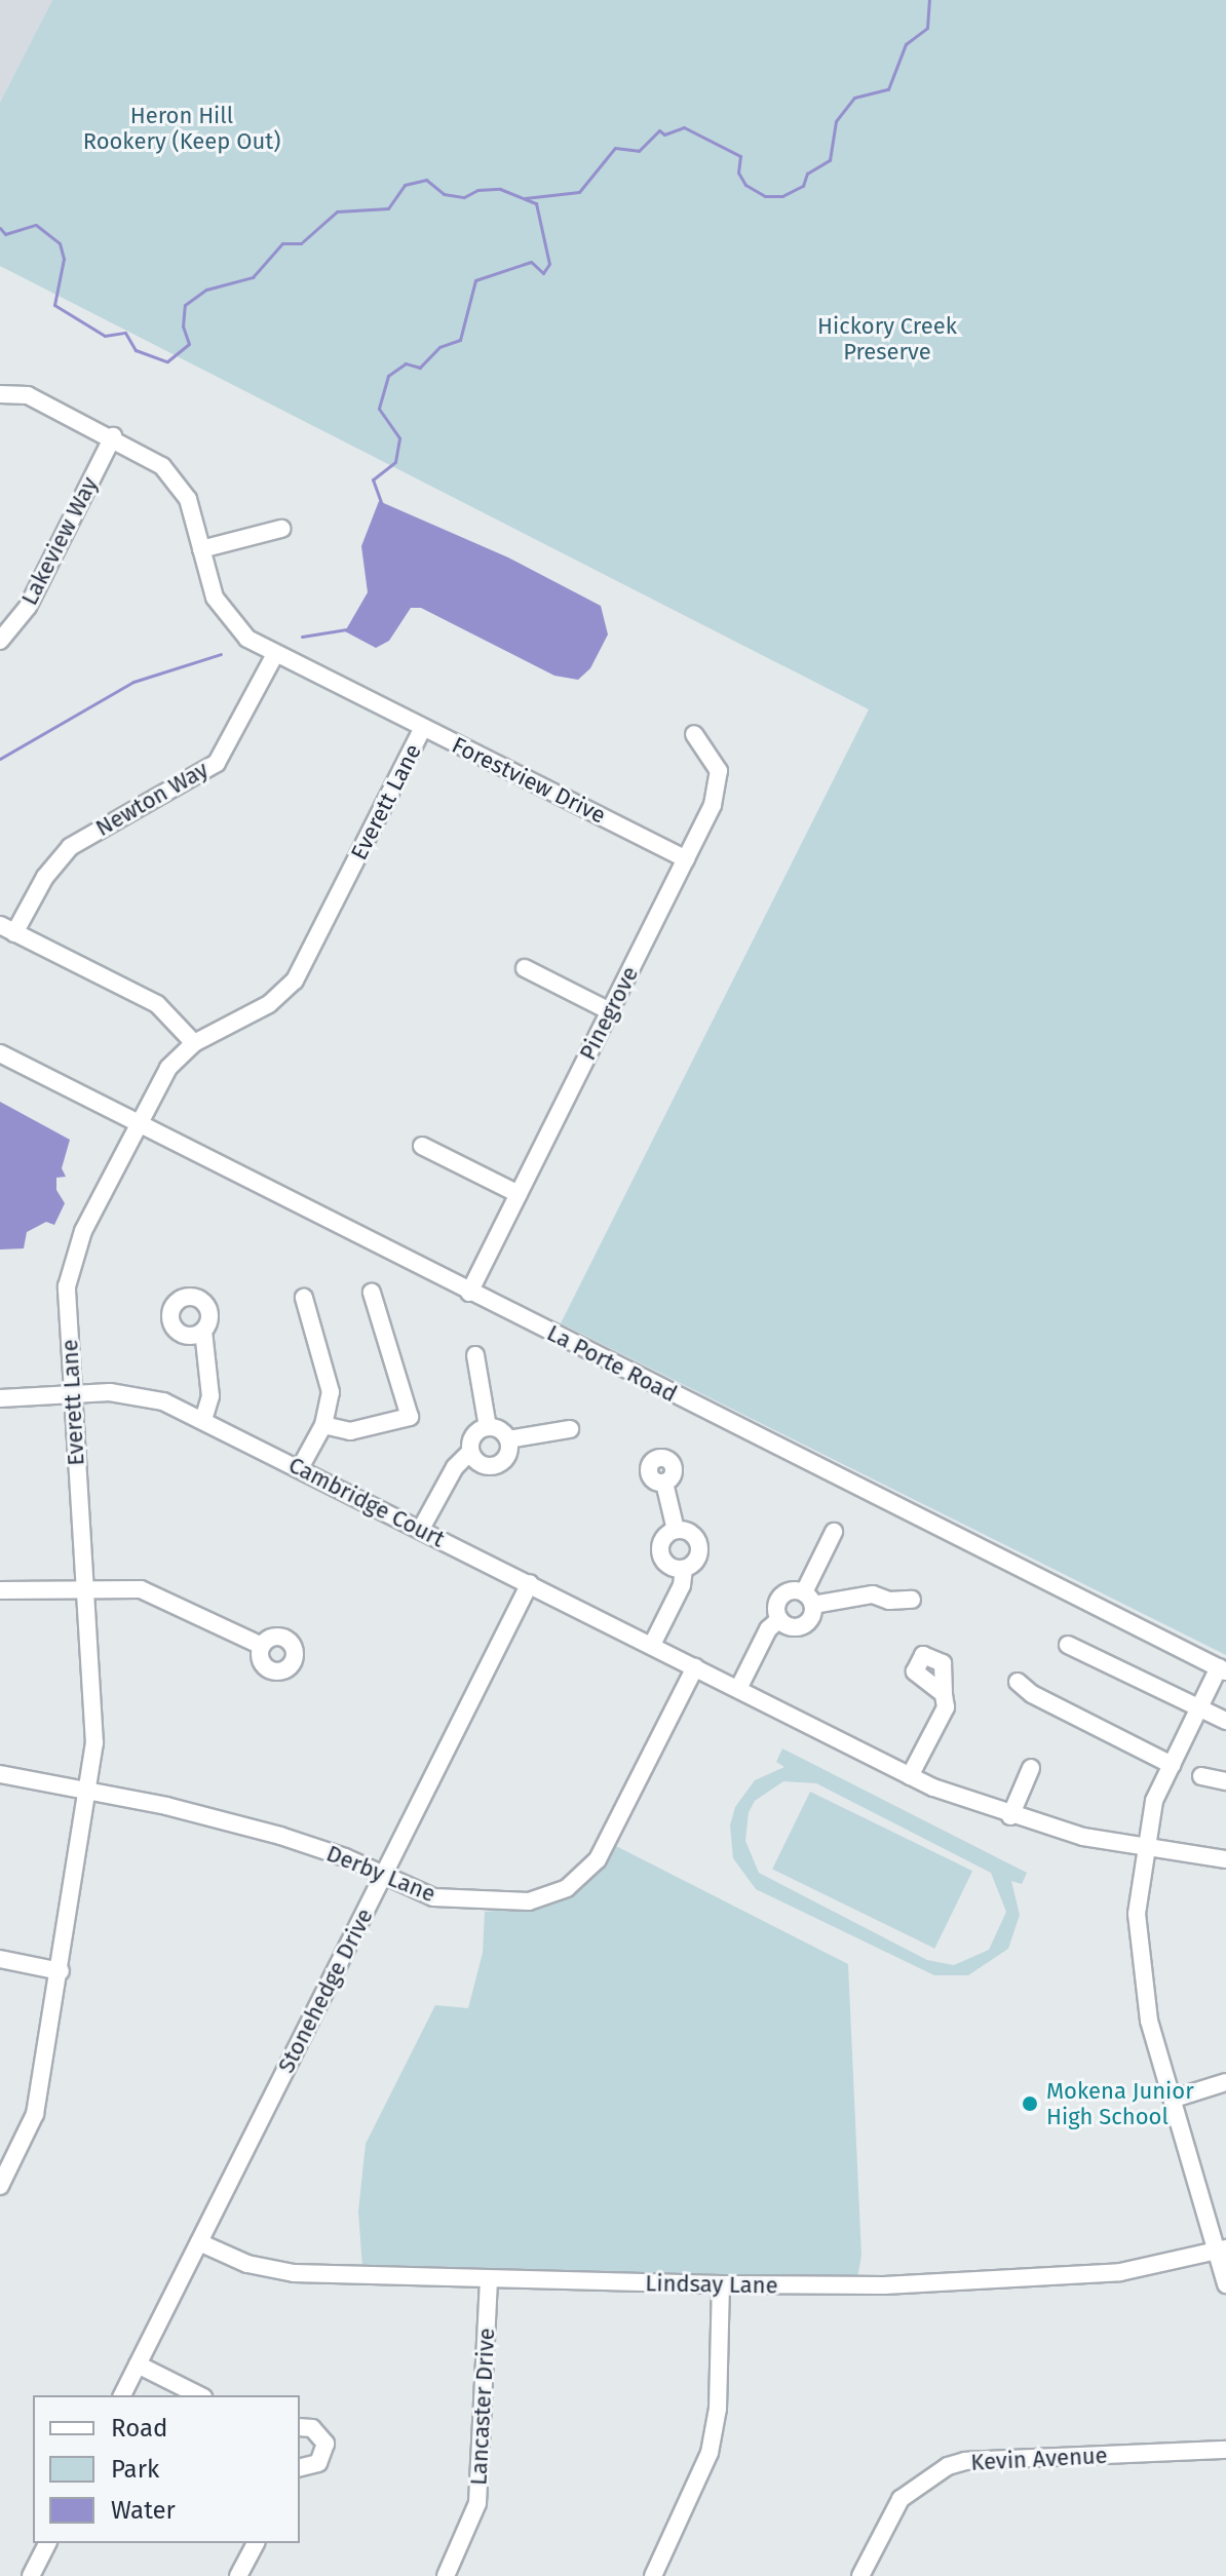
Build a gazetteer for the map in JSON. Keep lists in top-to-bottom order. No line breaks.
{"streets":{"street":["Lakeview Way","Forestview Drive","Newton Way","Everett Lane","Pinegrove","La Porte Road","Cambridge Court","Derby Lane","Stonehedge Drive","Lindsay Lane","Lancaster Drive","Kevin Avenue"]},"crossings":[["Lakeview Way","Forestview Drive"],["Forestview Drive","Newton Way"],["Forestview Drive","Everett Lane"],["Forestview Drive","Pinegrove"],["Everett Lane","La Porte Road"],["Everett Lane","Cambridge Court"],["Everett Lane","Derby Lane"],["Pinegrove","La Porte Road"],["Cambridge Court","Derby Lane"],["Cambridge Court","Stonehedge Drive"],["Derby Lane","Stonehedge Drive"],["Stonehedge Drive","Lindsay Lane"],["Lindsay Lane","Lancaster Drive"]],"parks":["Heron Hill Rookery (Keep Out)","Hickory Creek Preserve"],"places":["Mokena Junior High School"],"legend":["Road","Park","Water"]}
